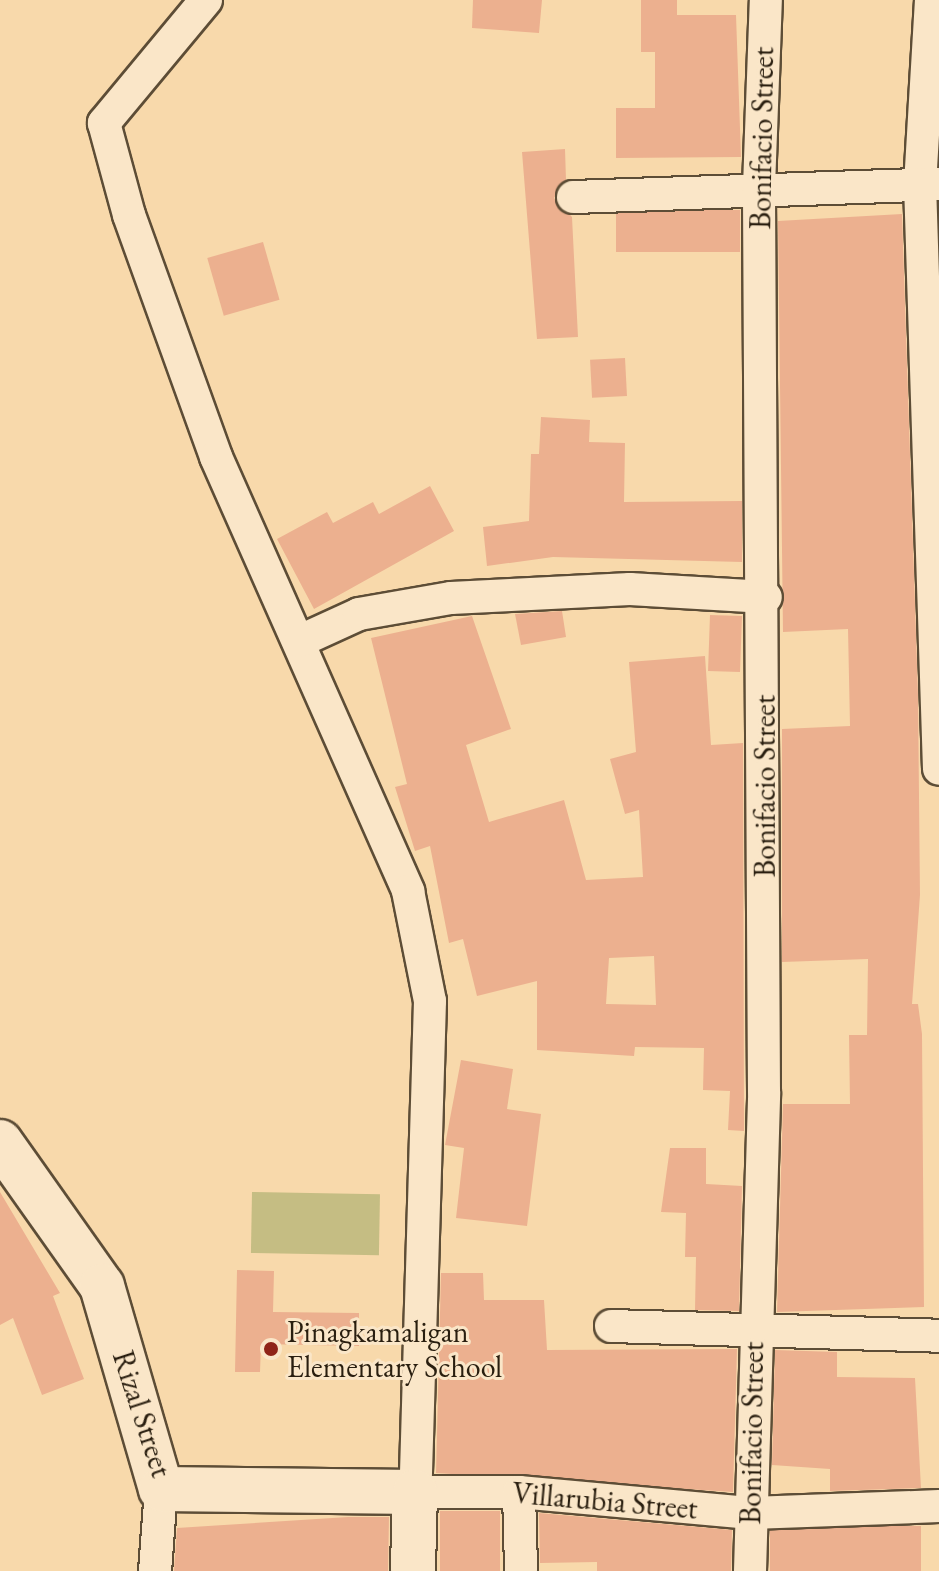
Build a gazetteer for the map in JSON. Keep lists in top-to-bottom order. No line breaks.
{"streets":{"street":["Bonifacio Street","Rizal Street","Villarubia Street"]},"crossings":[["Bonifacio Street","Villarubia Street"],["Rizal Street","Villarubia Street"]],"places":["Pinagkamaligan Elementary School"]}
